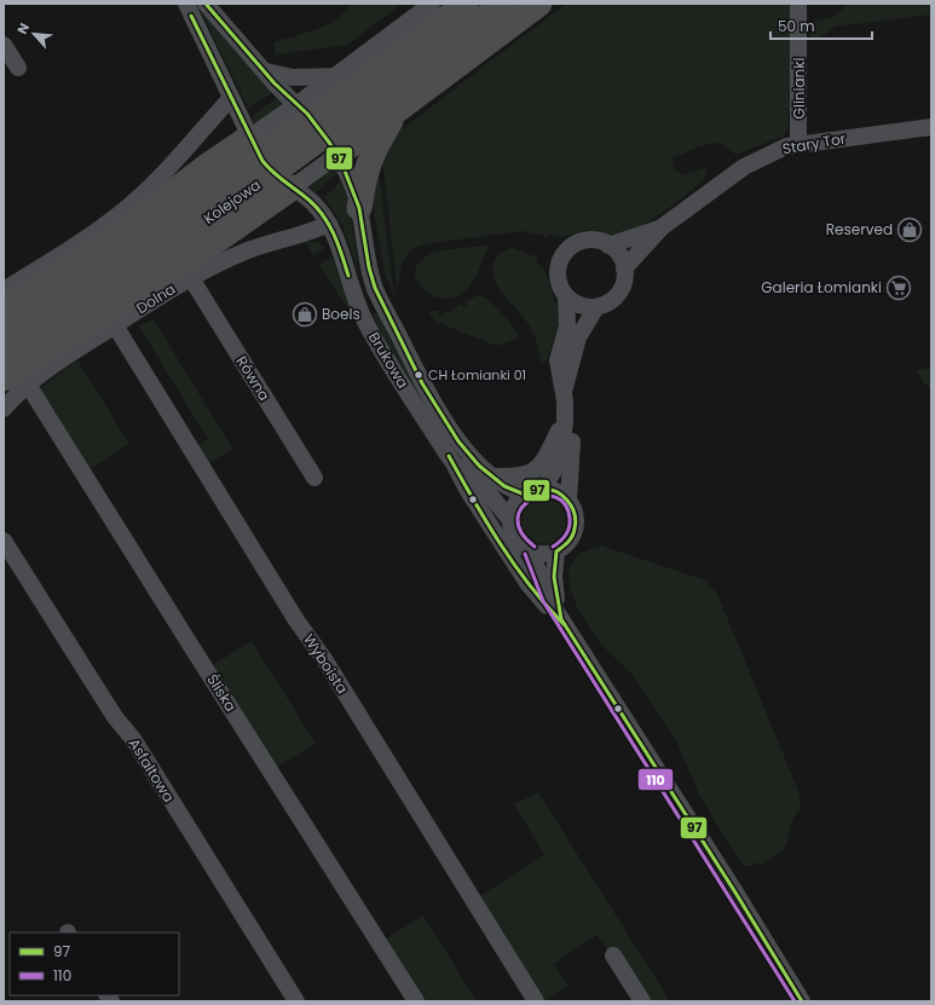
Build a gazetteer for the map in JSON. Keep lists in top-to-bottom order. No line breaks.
{"streets":{"highway":["Kolejowa"],"street":["Glinianki","Stary Tor","Dolna","Brukowa","Równa","Wyboista","Śliska","Asfaltowa"]},"crossings":[["Glinianki","Stary Tor"],["Dolna","Brukowa"],["Dolna","Równa"],["Dolna","Wyboista"],["Dolna","Śliska"]],"places":{"shop":["Reserved","Boels"],"supermarket":["Galeria Łomianki"],"other":["CH Łomianki 01"]},"lines":["transit line 97","transit line 110"],"legend":["97","110"],"scale_bar":"50 m","north":"top left"}
